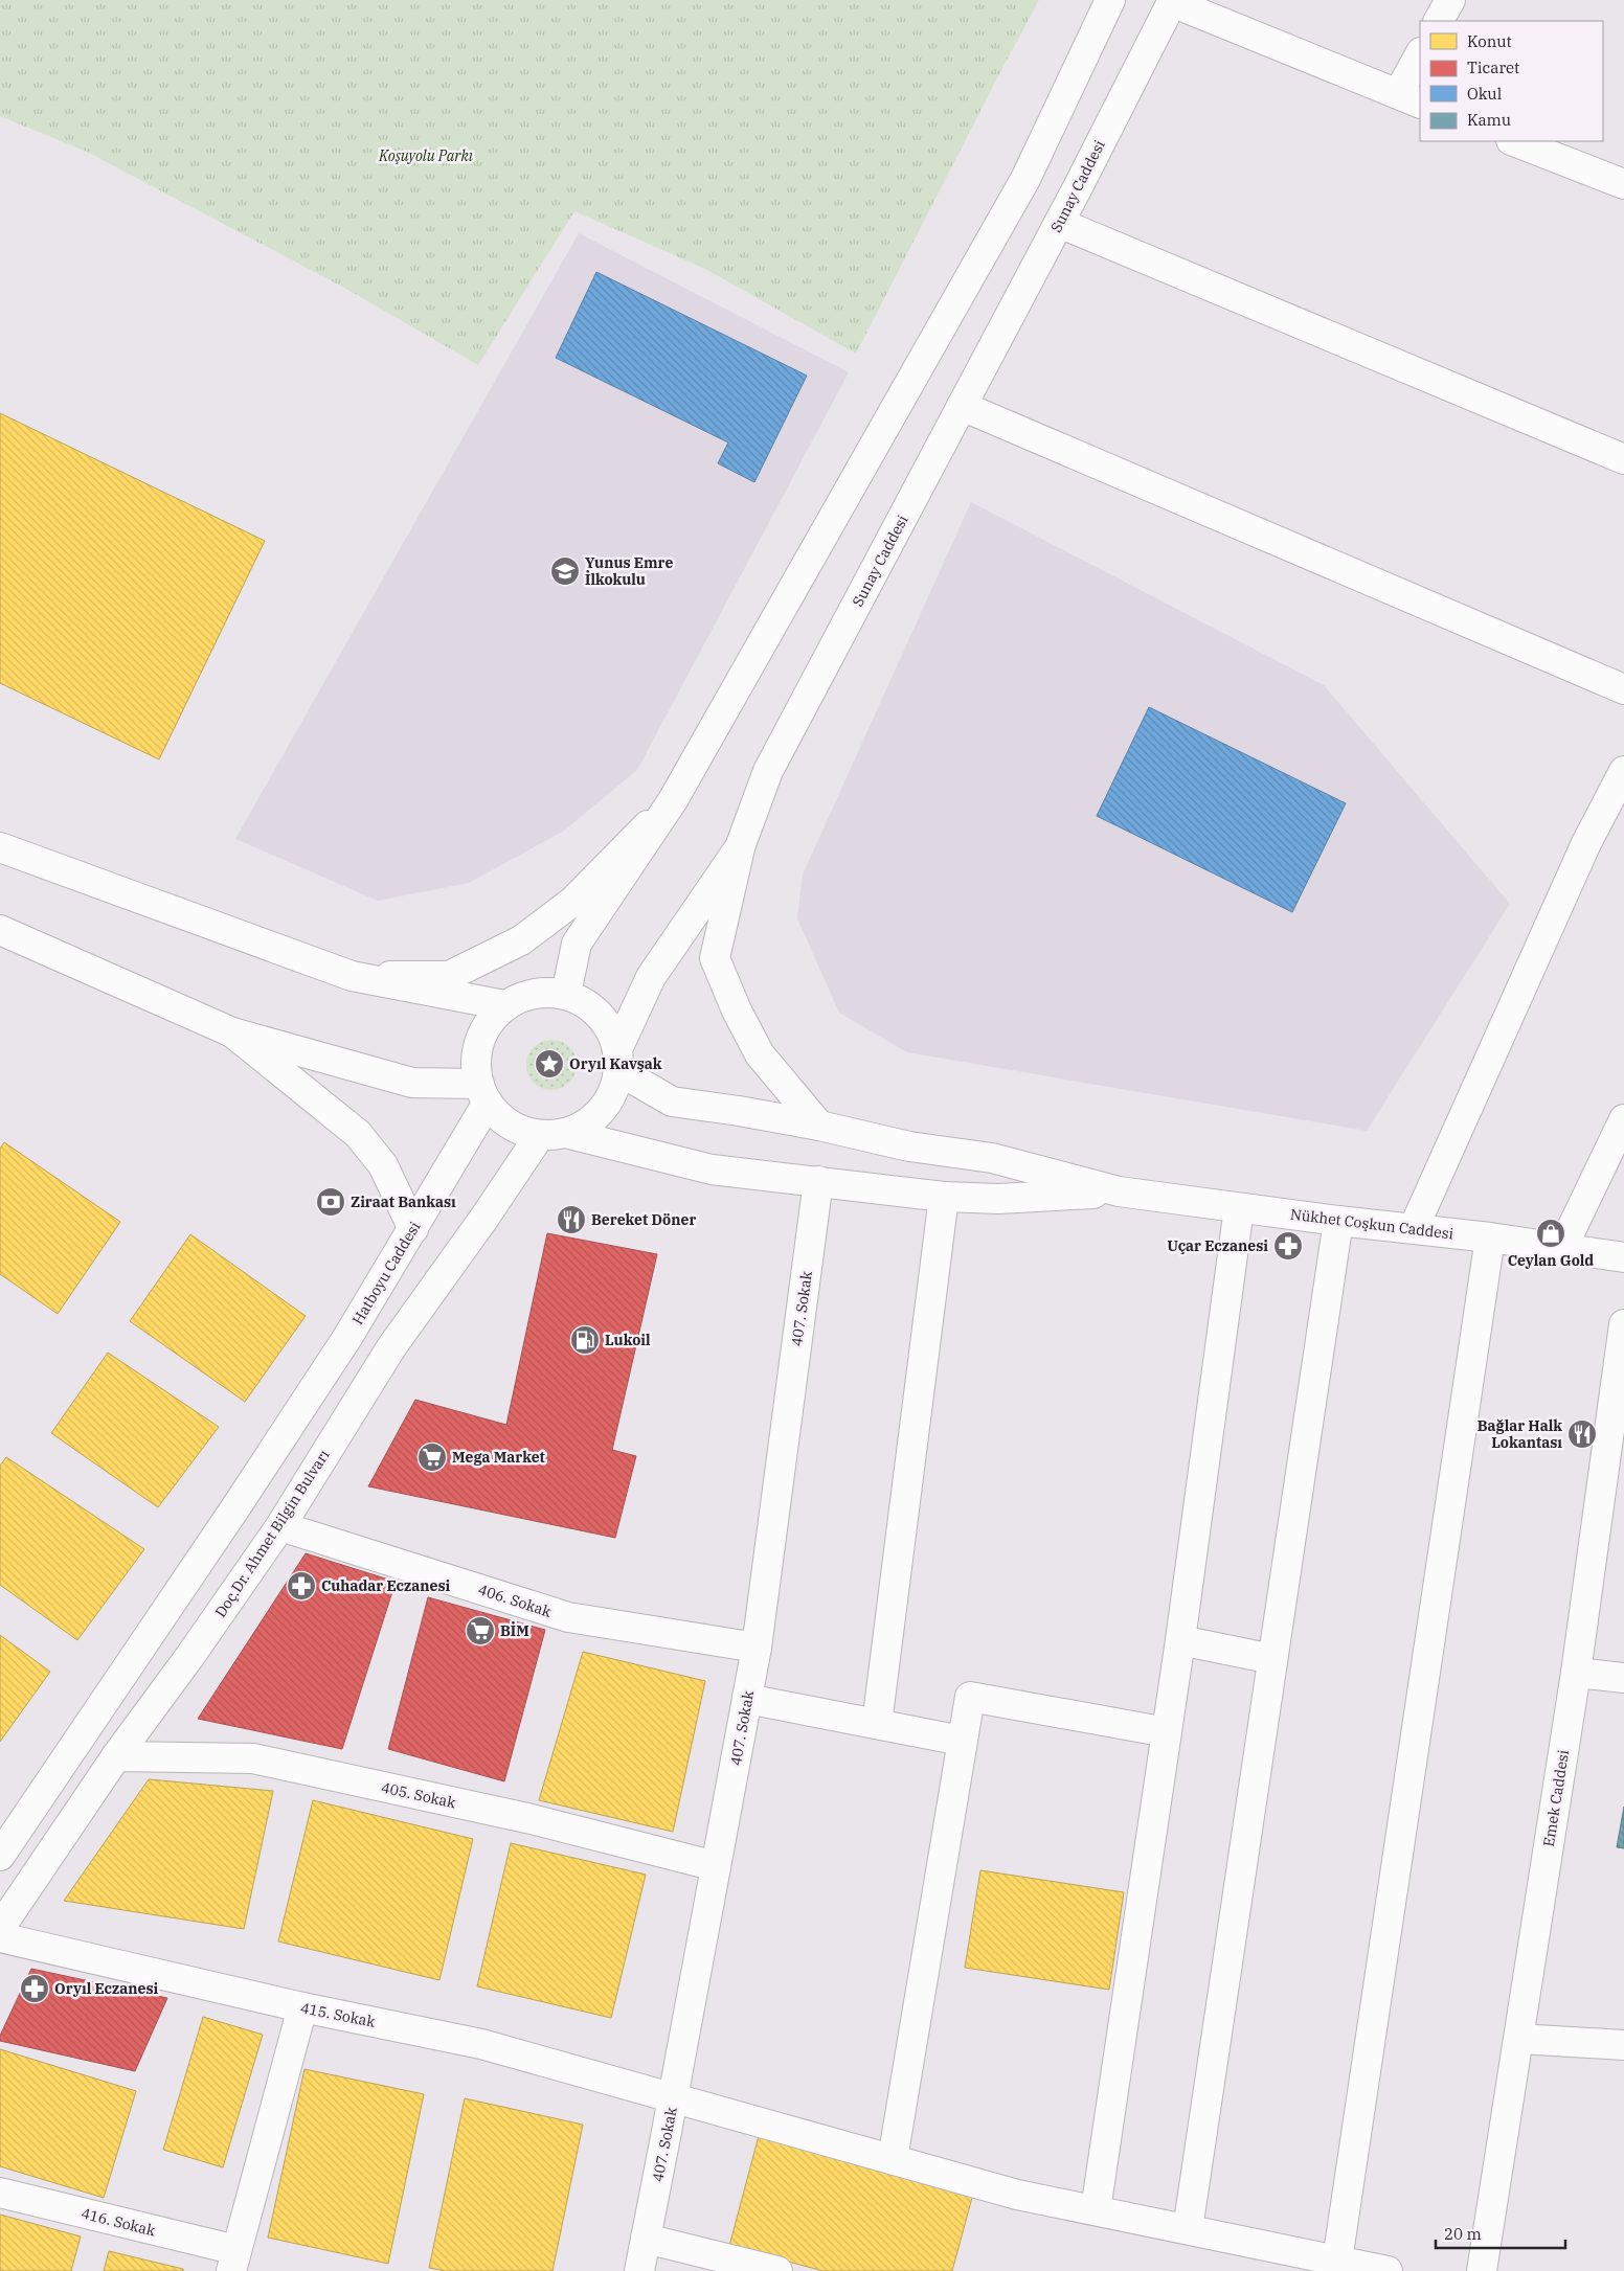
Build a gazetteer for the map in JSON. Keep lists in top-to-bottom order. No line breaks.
{"streets":{"street":["Sunay Caddesi","Nükhet Coşkun Caddesi","Hatboyu Caddesi","407. Sokak","Doç.Dr. Ahmet Bilgin Bulvarı","406. Sokak","405. Sokak","Emek Caddesi","415. Sokak","416. Sokak"]},"crossings":[["Hatboyu Caddesi","Doç.Dr. Ahmet Bilgin Bulvarı"],["407. Sokak","406. Sokak"],["407. Sokak","405. Sokak"],["407. Sokak","415. Sokak"],["Doç.Dr. Ahmet Bilgin Bulvarı","406. Sokak"],["Doç.Dr. Ahmet Bilgin Bulvarı","405. Sokak"]],"parks":["Koşuyolu Parkı"],"places":{"school or university":["Yunus Emre İlkokulu"],"place":["Oryıl Kavşak"],"bank":["Ziraat Bankası"],"restaurant":["Bereket Döner","Bağlar Halk Lokantası"],"shop":["Ceylan Gold"],"pharmacy":["Uçar Eczanesi","Cuhadar Eczanesi","Oryıl Eczanesi"],"fuel station":["Lukoil"],"supermarket":["Mega Market","BİM"]},"legend":["Konut","Ticaret","Okul","Kamu"],"scale_bar":"20 m"}
